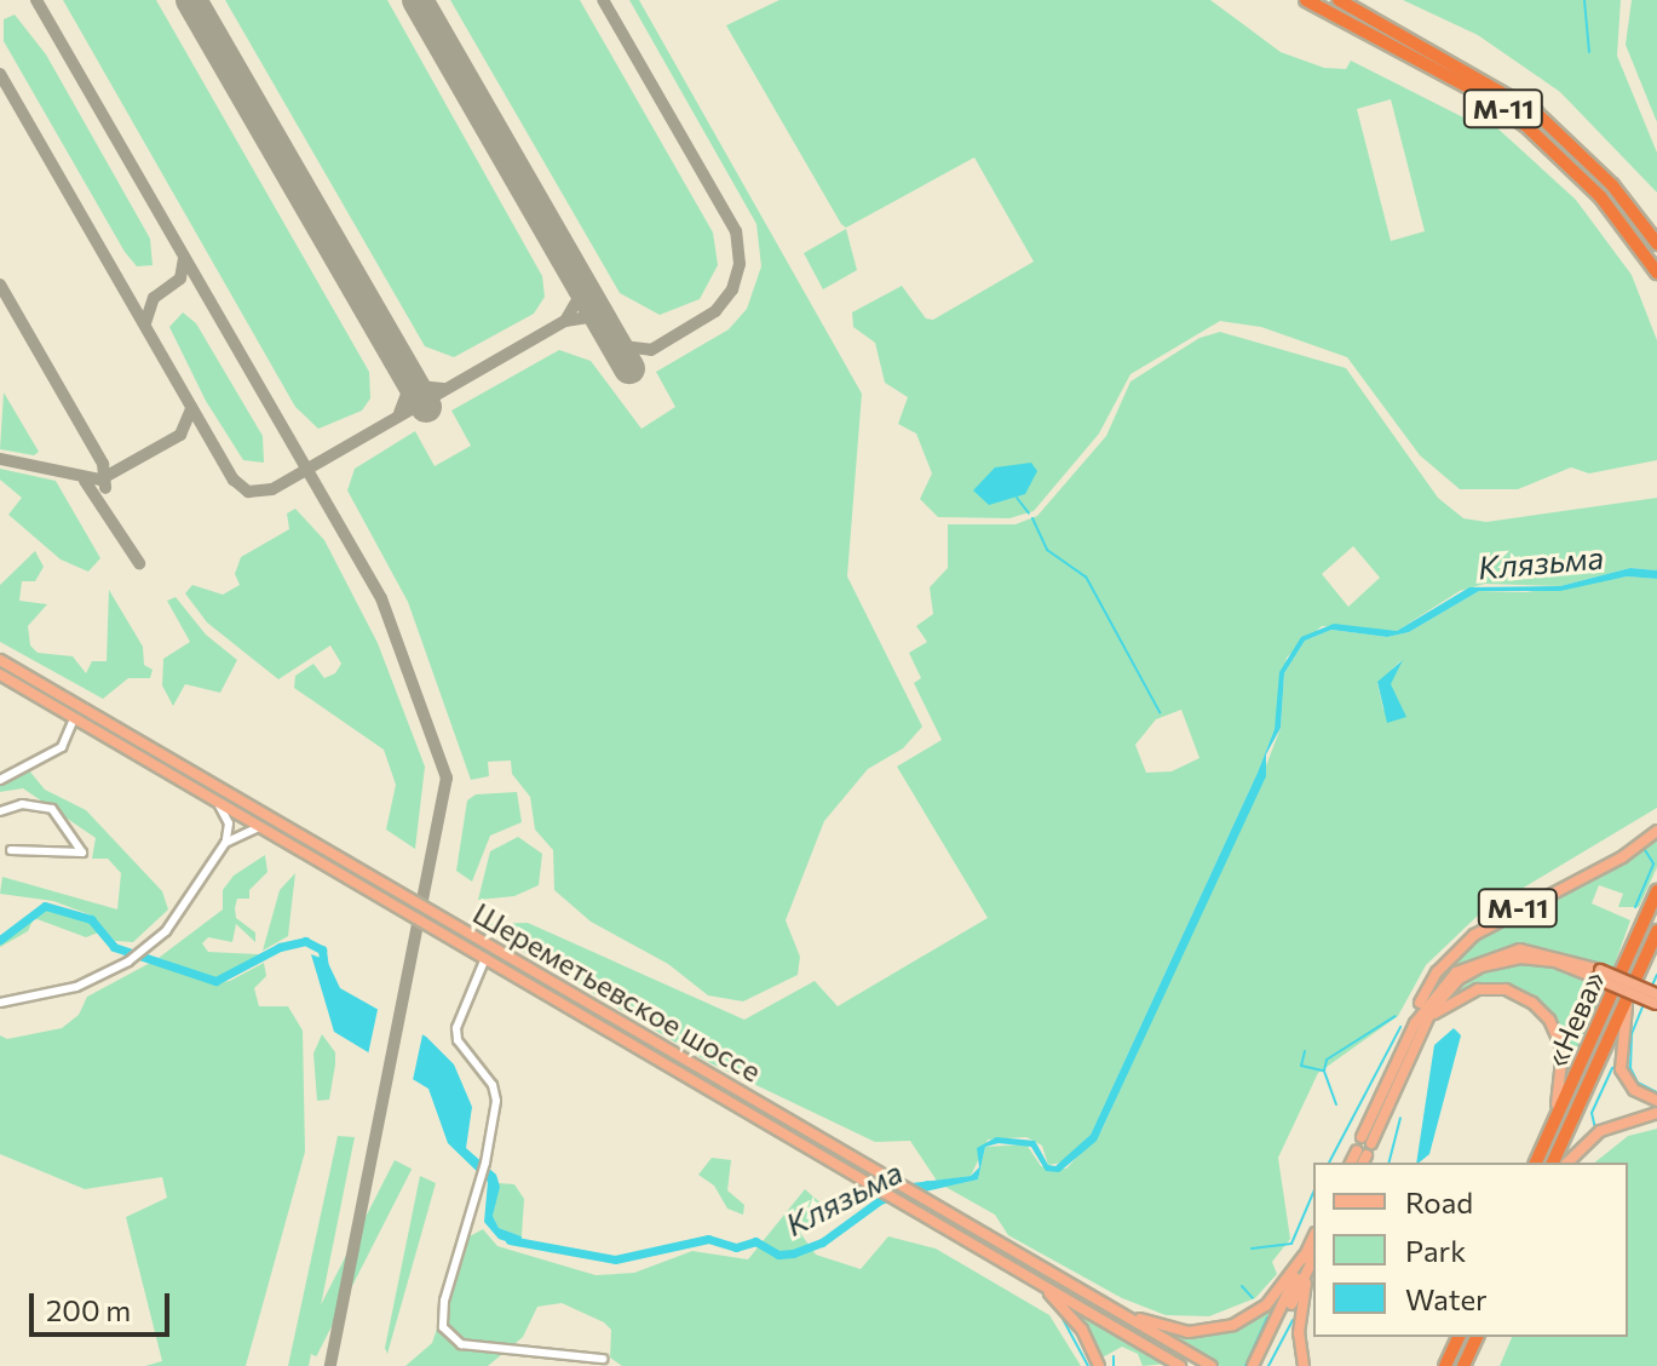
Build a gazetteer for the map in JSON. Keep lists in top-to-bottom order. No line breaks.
{"streets":{"highway":["М-11","«Нева»"],"main road":["Шереметьевское шоссе"]},"crossings":[["М-11","«Нева»"]],"water":["Клязьма"],"legend":["Road","Park","Water"],"scale_bar":"200 m"}
